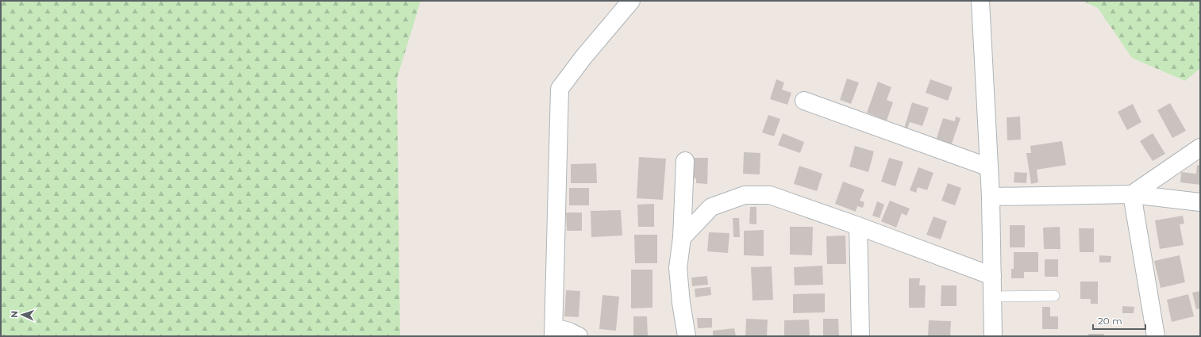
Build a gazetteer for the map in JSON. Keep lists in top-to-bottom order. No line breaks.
{"scale_bar":"20 m","north":"left"}
